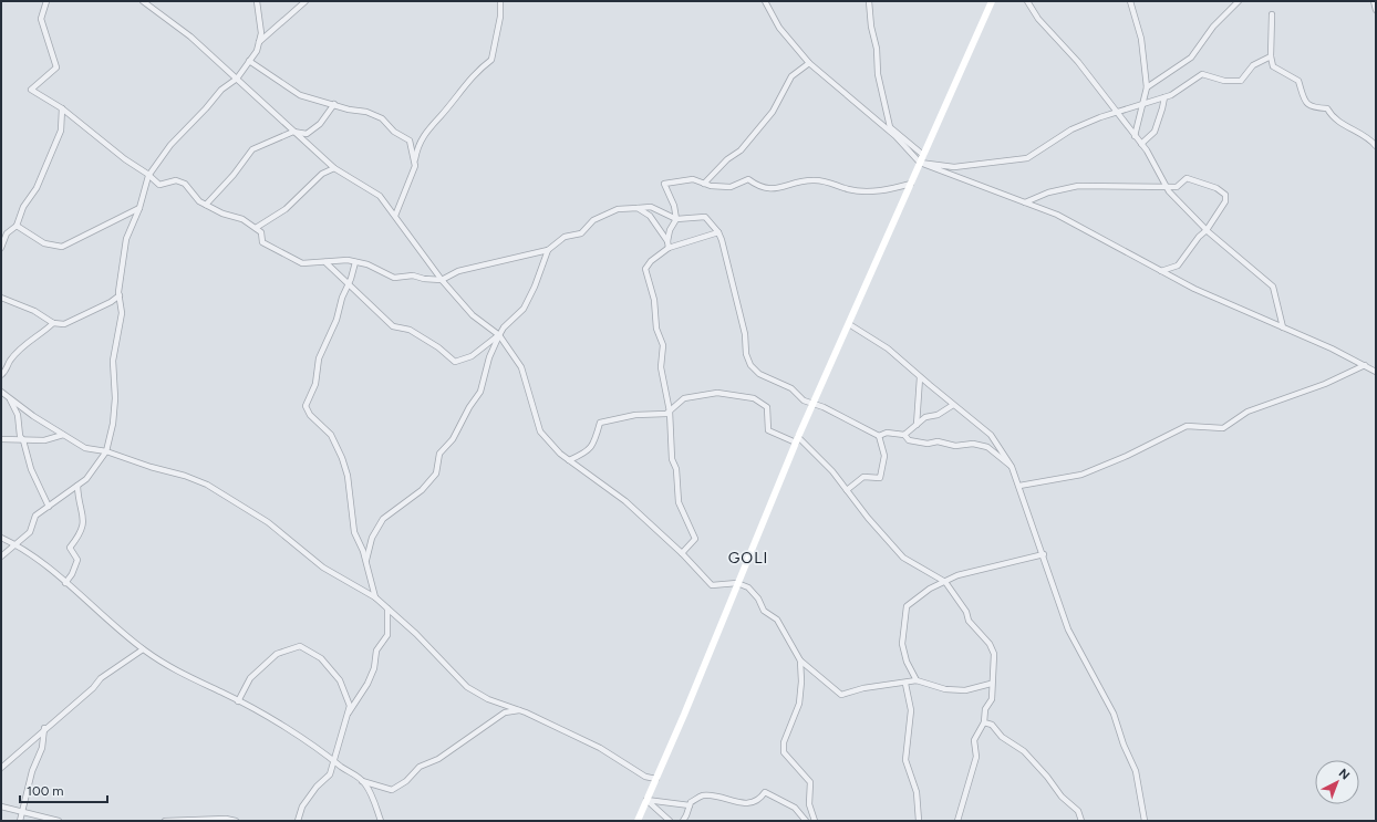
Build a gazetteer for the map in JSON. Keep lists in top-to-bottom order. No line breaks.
{"districts":["GOLI"],"scale_bar":"100 m","north":"top right"}
